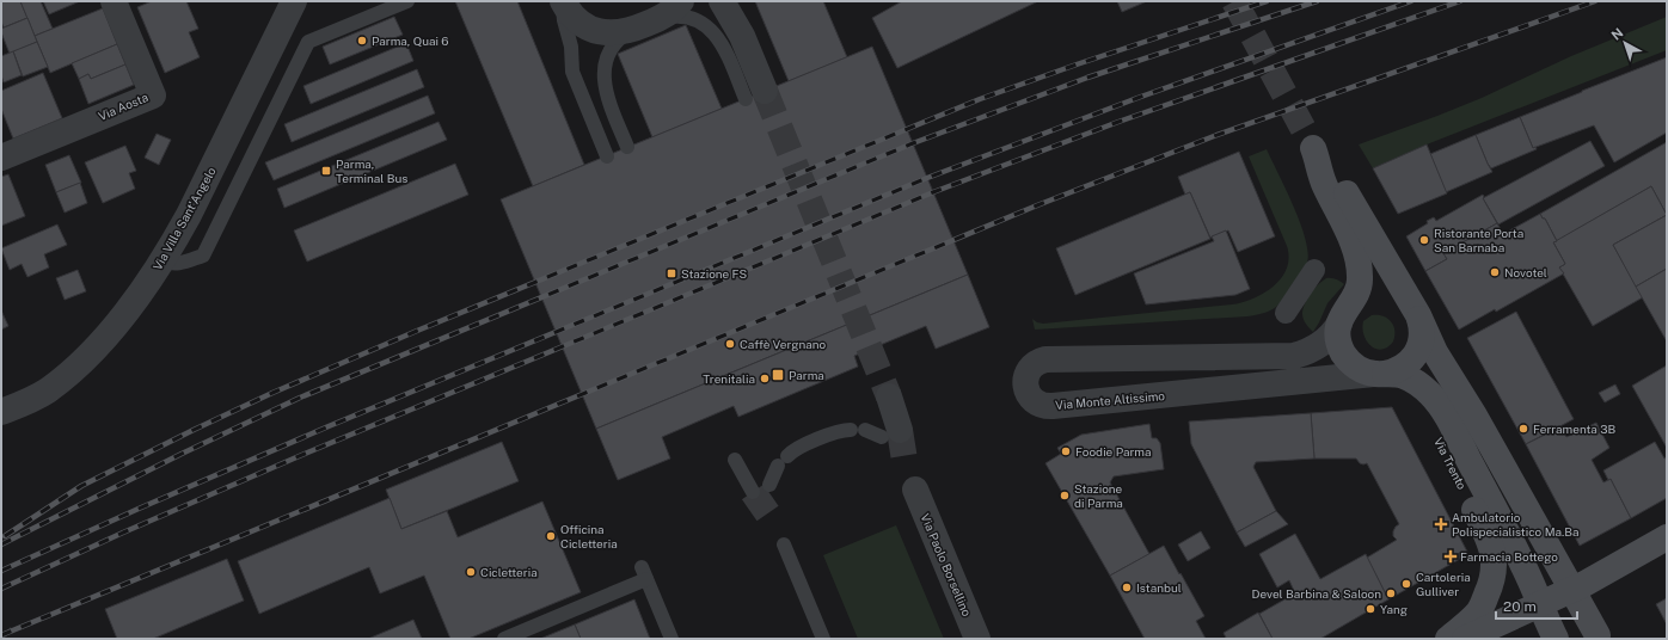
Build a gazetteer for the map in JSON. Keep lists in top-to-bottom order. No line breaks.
{"streets":{"main road":["Via Trento"],"street":["Via Aosta","Via Villa Sant'Angelo","Via Monte Altissimo","Via Paolo Borsellino"]},"crossings":[["Via Monte Altissimo","Via Trento"]],"places":{"other":["Parma, Quai 6","Ristorante Porta San Barnaba","Novotel","Caffè Vergnano","Trenitalia","Ferramenta 3B","Foodie Parma","Stazione di Parma","Officina Cicletteria","Cicletteria","Cartoleria Gulliver","Istanbul","Devel Barbina & Saloon","Yang"],"transit":["Parma, Terminal Bus","Stazione FS","Parma"],"health":["Ambulatorio Polispecialistico Ma.Ba","Farmacia Bottego"]},"scale_bar":"20 m","north":"top left"}
